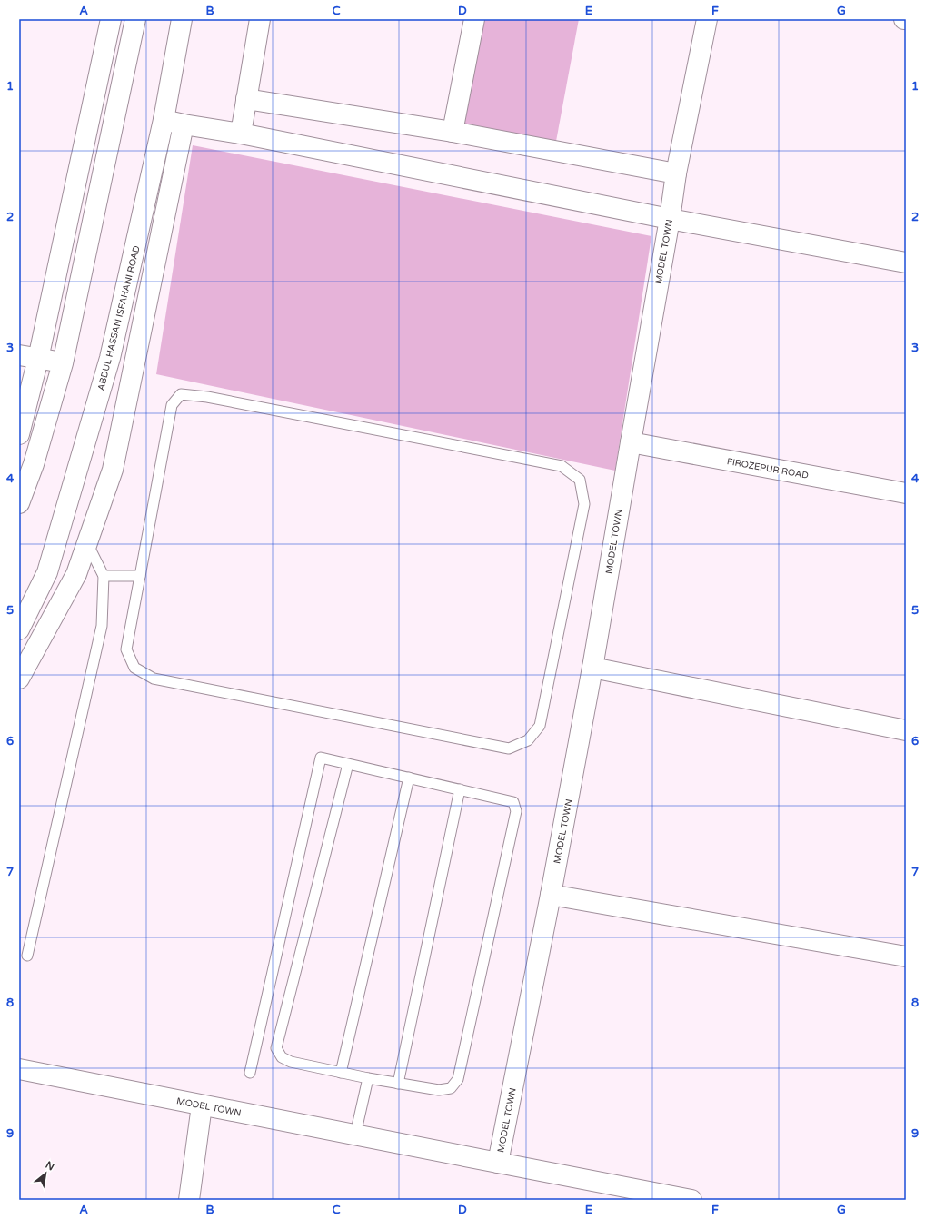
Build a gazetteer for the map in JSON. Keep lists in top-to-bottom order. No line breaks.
{"streets":{"street":["MODEL TOWN","ABDUL HASSAN ISFAHANI ROAD","FIROZEPUR ROAD"]},"crossings":[["MODEL TOWN","FIROZEPUR ROAD"]],"north":"top right","grid":{"columns":["A","B","C","D","E","F","G"],"rows":["1","2","3","4","5","6","7","8","9"]}}
